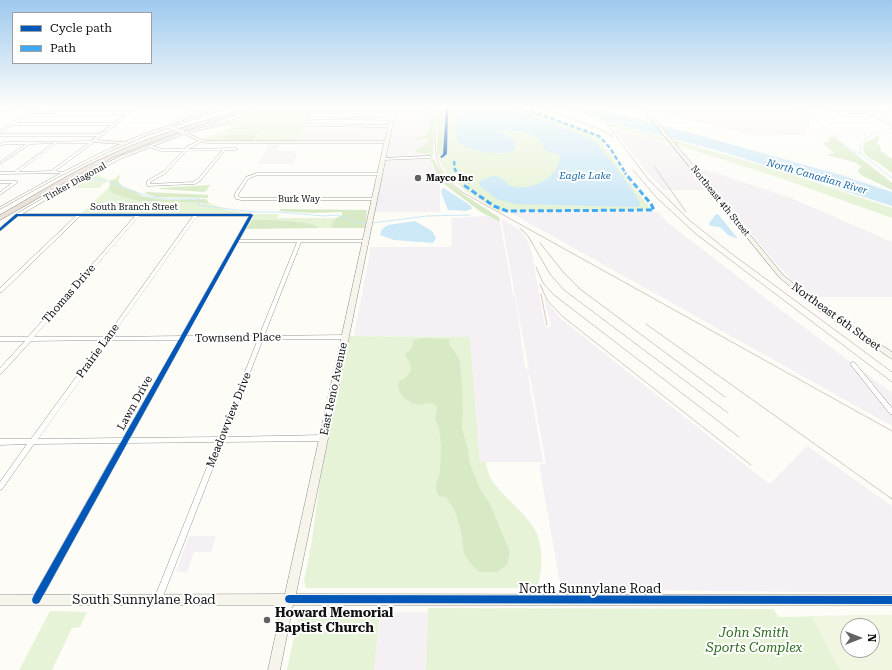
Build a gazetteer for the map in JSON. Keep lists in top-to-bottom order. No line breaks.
{"streets":{"highway":["Tinker Diagonal"],"street":["Burk Way","Northeast 4th Street","South Branch Street","Thomas Drive","Northeast 6th Street","Townsend Place","Prairie Lane","East Reno Avenue","Lawn Drive","Meadowview Drive","North Sunnylane Road","South Sunnylane Road"]},"crossings":[["Tinker Diagonal","South Branch Street"],["Burk Way","East Reno Avenue"],["Northeast 4th Street","Northeast 6th Street"],["South Branch Street","Thomas Drive"],["South Branch Street","Prairie Lane"],["South Branch Street","Lawn Drive"],["Thomas Drive","Townsend Place"],["Townsend Place","Prairie Lane"],["Townsend Place","East Reno Avenue"],["Townsend Place","Lawn Drive"],["Townsend Place","Meadowview Drive"],["East Reno Avenue","North Sunnylane Road"],["East Reno Avenue","South Sunnylane Road"],["Lawn Drive","South Sunnylane Road"],["Meadowview Drive","South Sunnylane Road"],["North Sunnylane Road","South Sunnylane Road"]],"water":["Eagle Lake","North Canadian River"],"parks":["John Smith Sports Complex"],"places":["Mayco Inc","Howard Memorial Baptist Church"],"legend":["Cycle path","Path"],"north":"right"}
